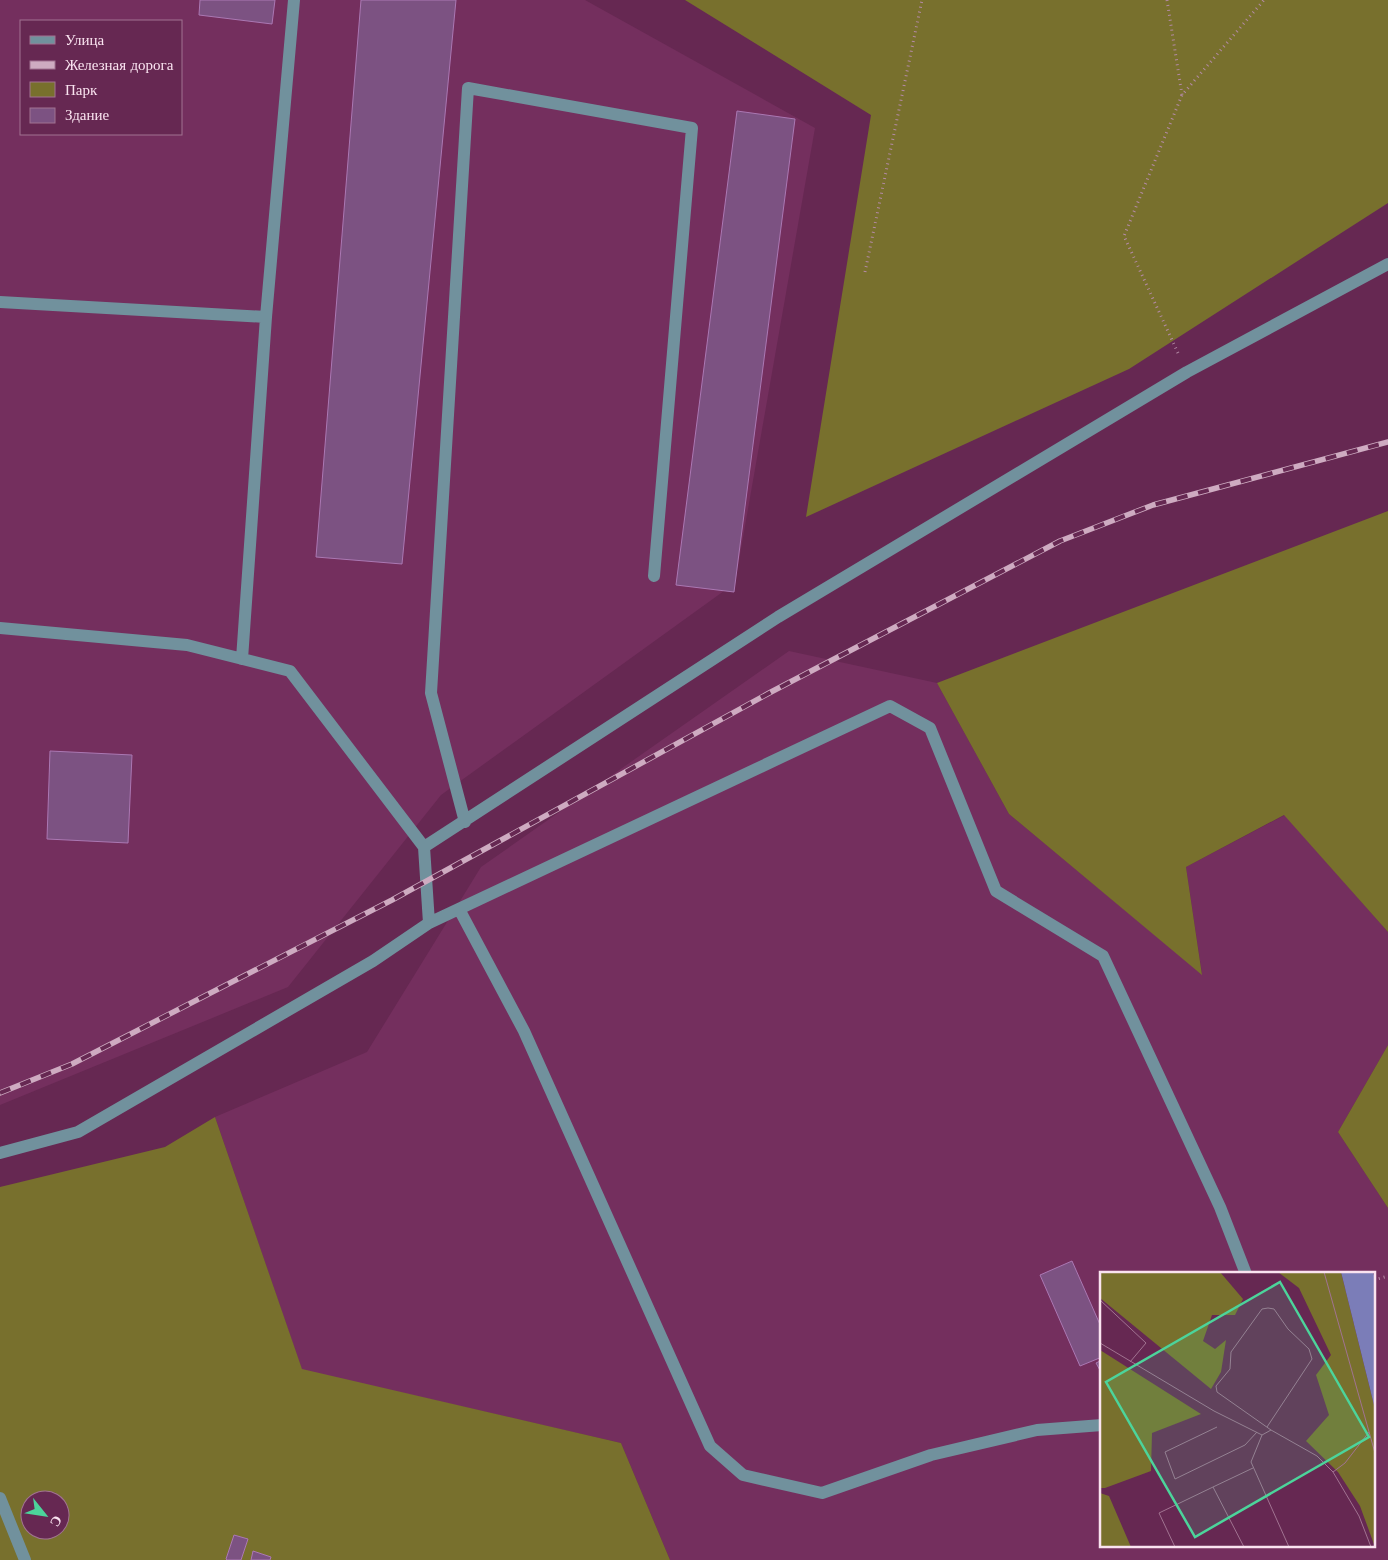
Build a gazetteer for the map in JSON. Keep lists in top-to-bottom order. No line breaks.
{"legend":["Улица","Железная дорога","Парк","Здание"],"north":"bottom right"}
